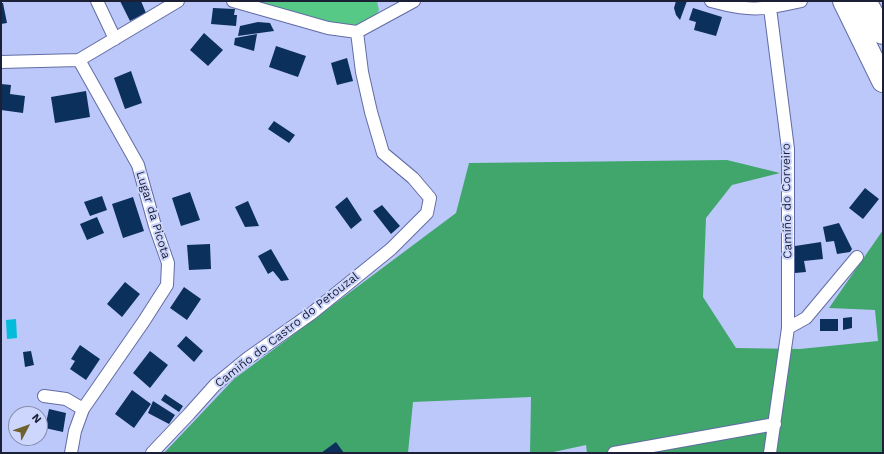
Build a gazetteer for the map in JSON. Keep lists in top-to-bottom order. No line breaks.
{"streets":{"street":["Camiño do Corveiro","Lugar da Picota","Camiño do Castro do Petouzal"]},"north":"top right"}
